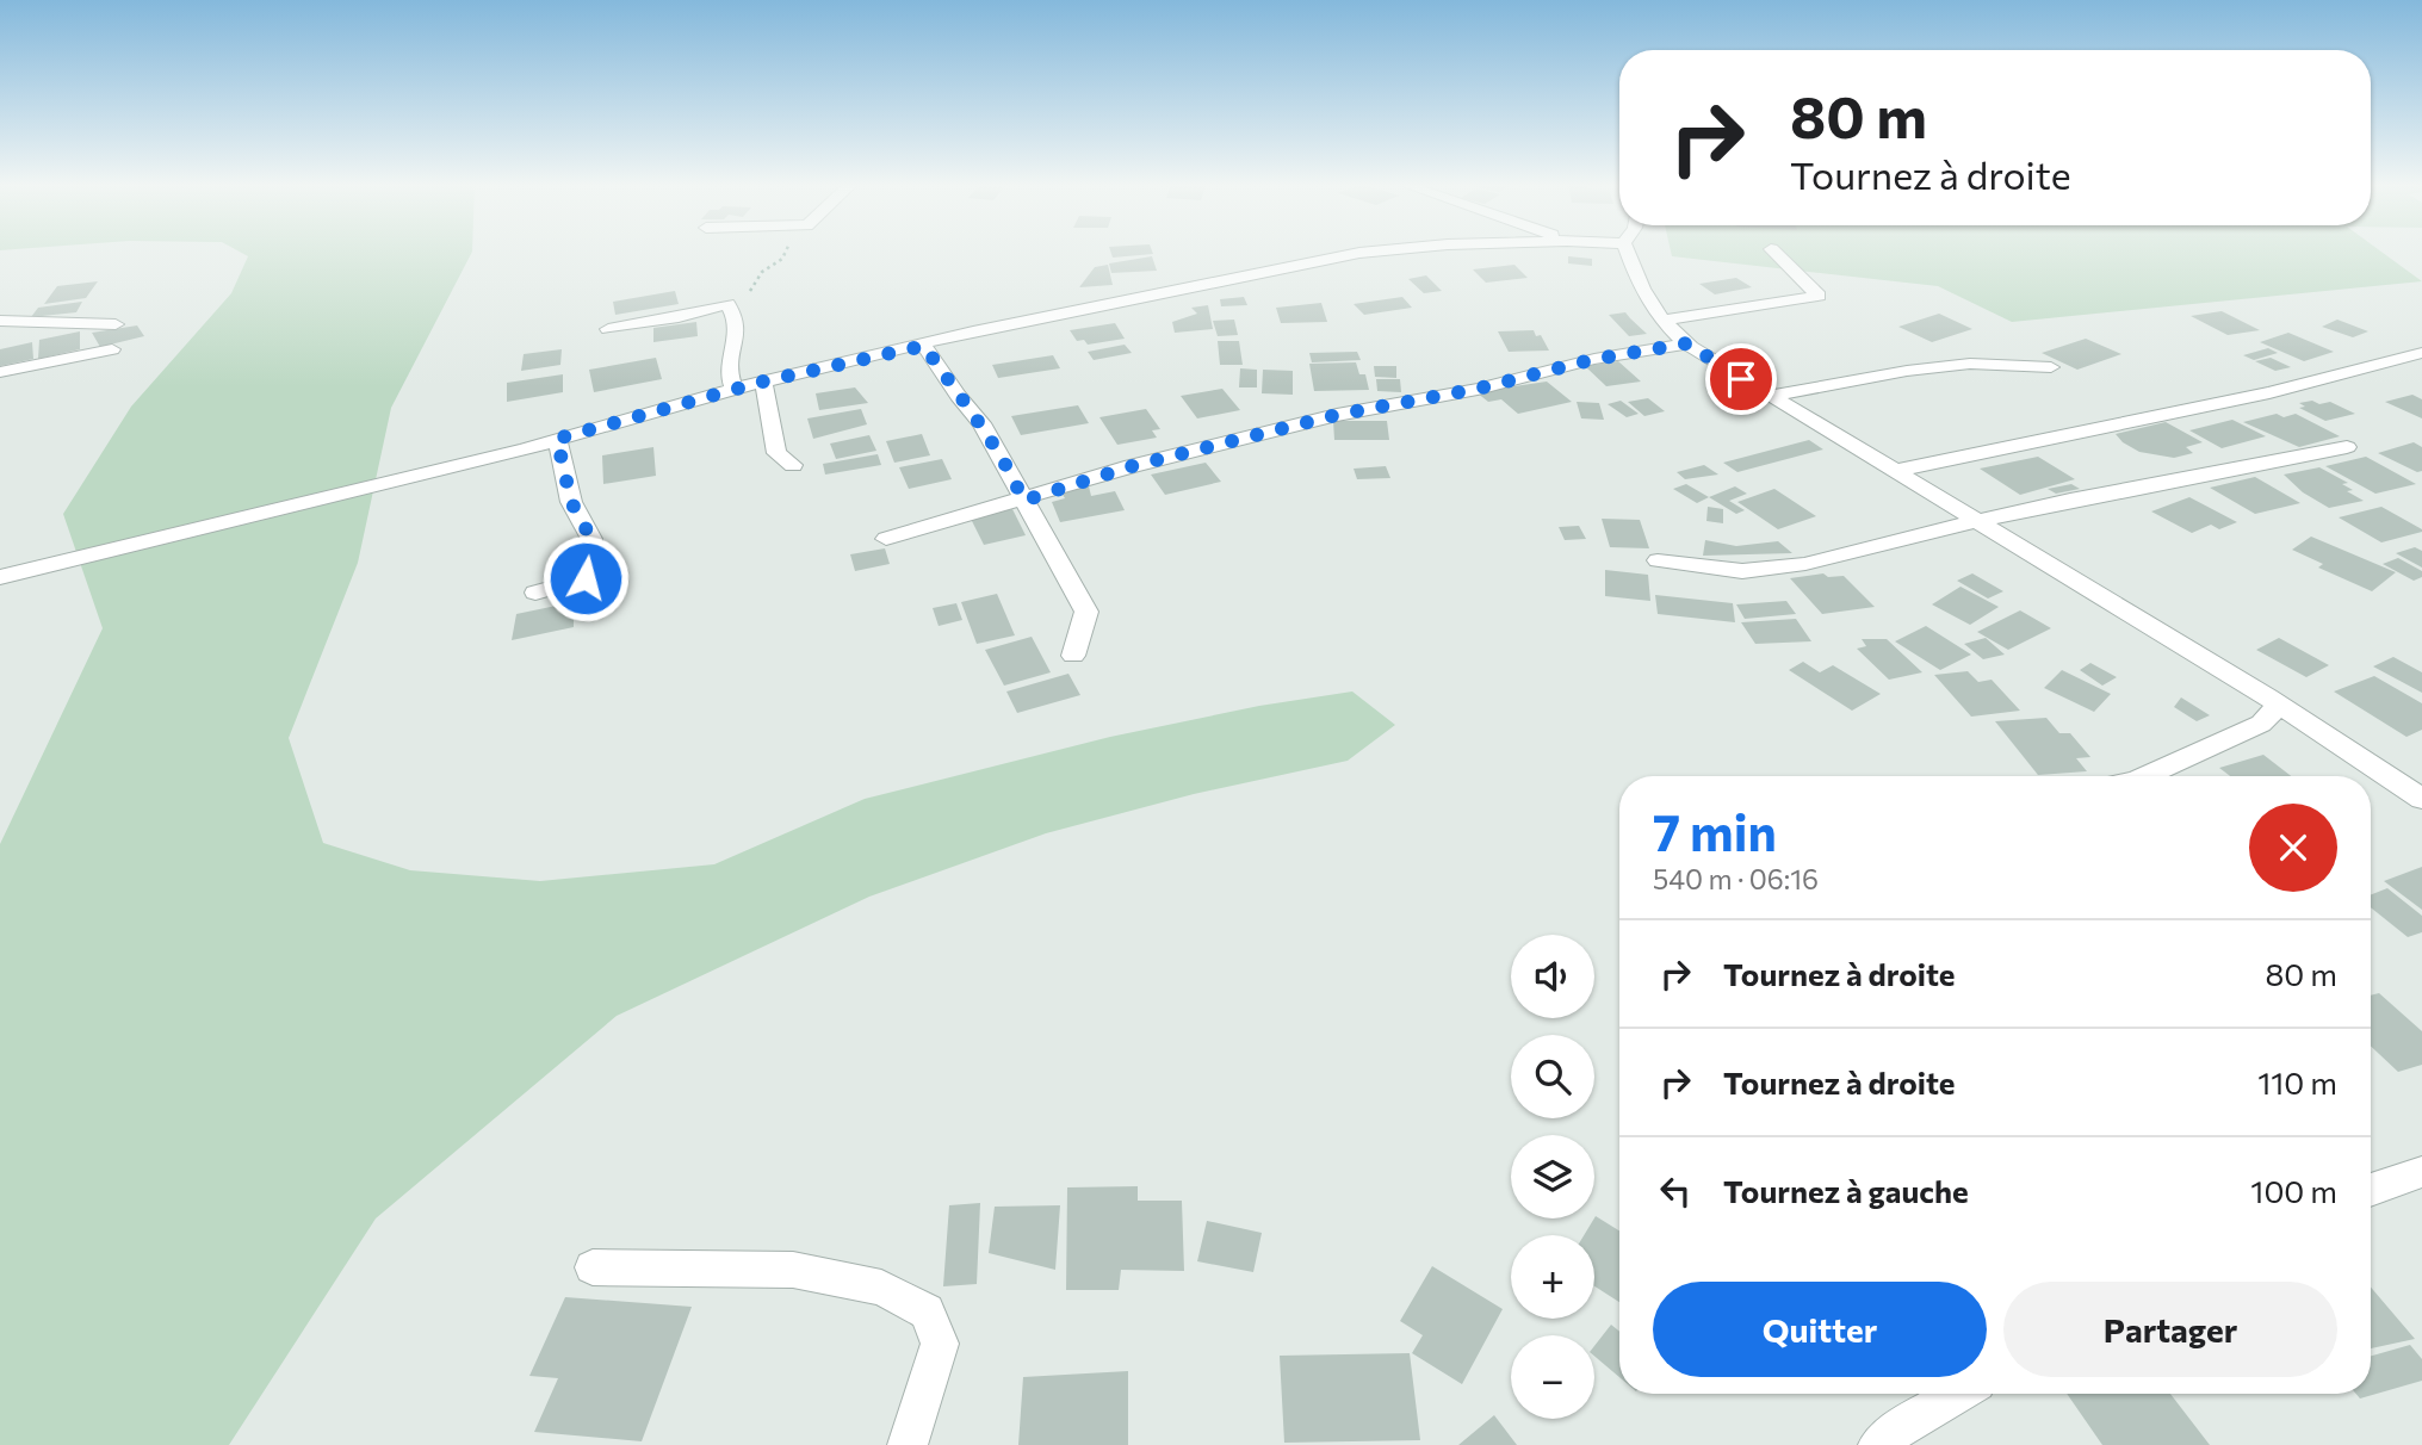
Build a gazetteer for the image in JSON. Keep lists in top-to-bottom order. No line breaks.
{"page":{"turn":["80 m","Tournez à droite"],"heading":["7 min","540 m · 06:16"],"list":[{"name":"Tournez à droite","value":"80 m"},{"name":"Tournez à droite","value":"110 m"},{"name":"Tournez à gauche","value":"100 m"}],"map_buttons":["+","−"],"buttons":["Quitter","Partager"]}}
